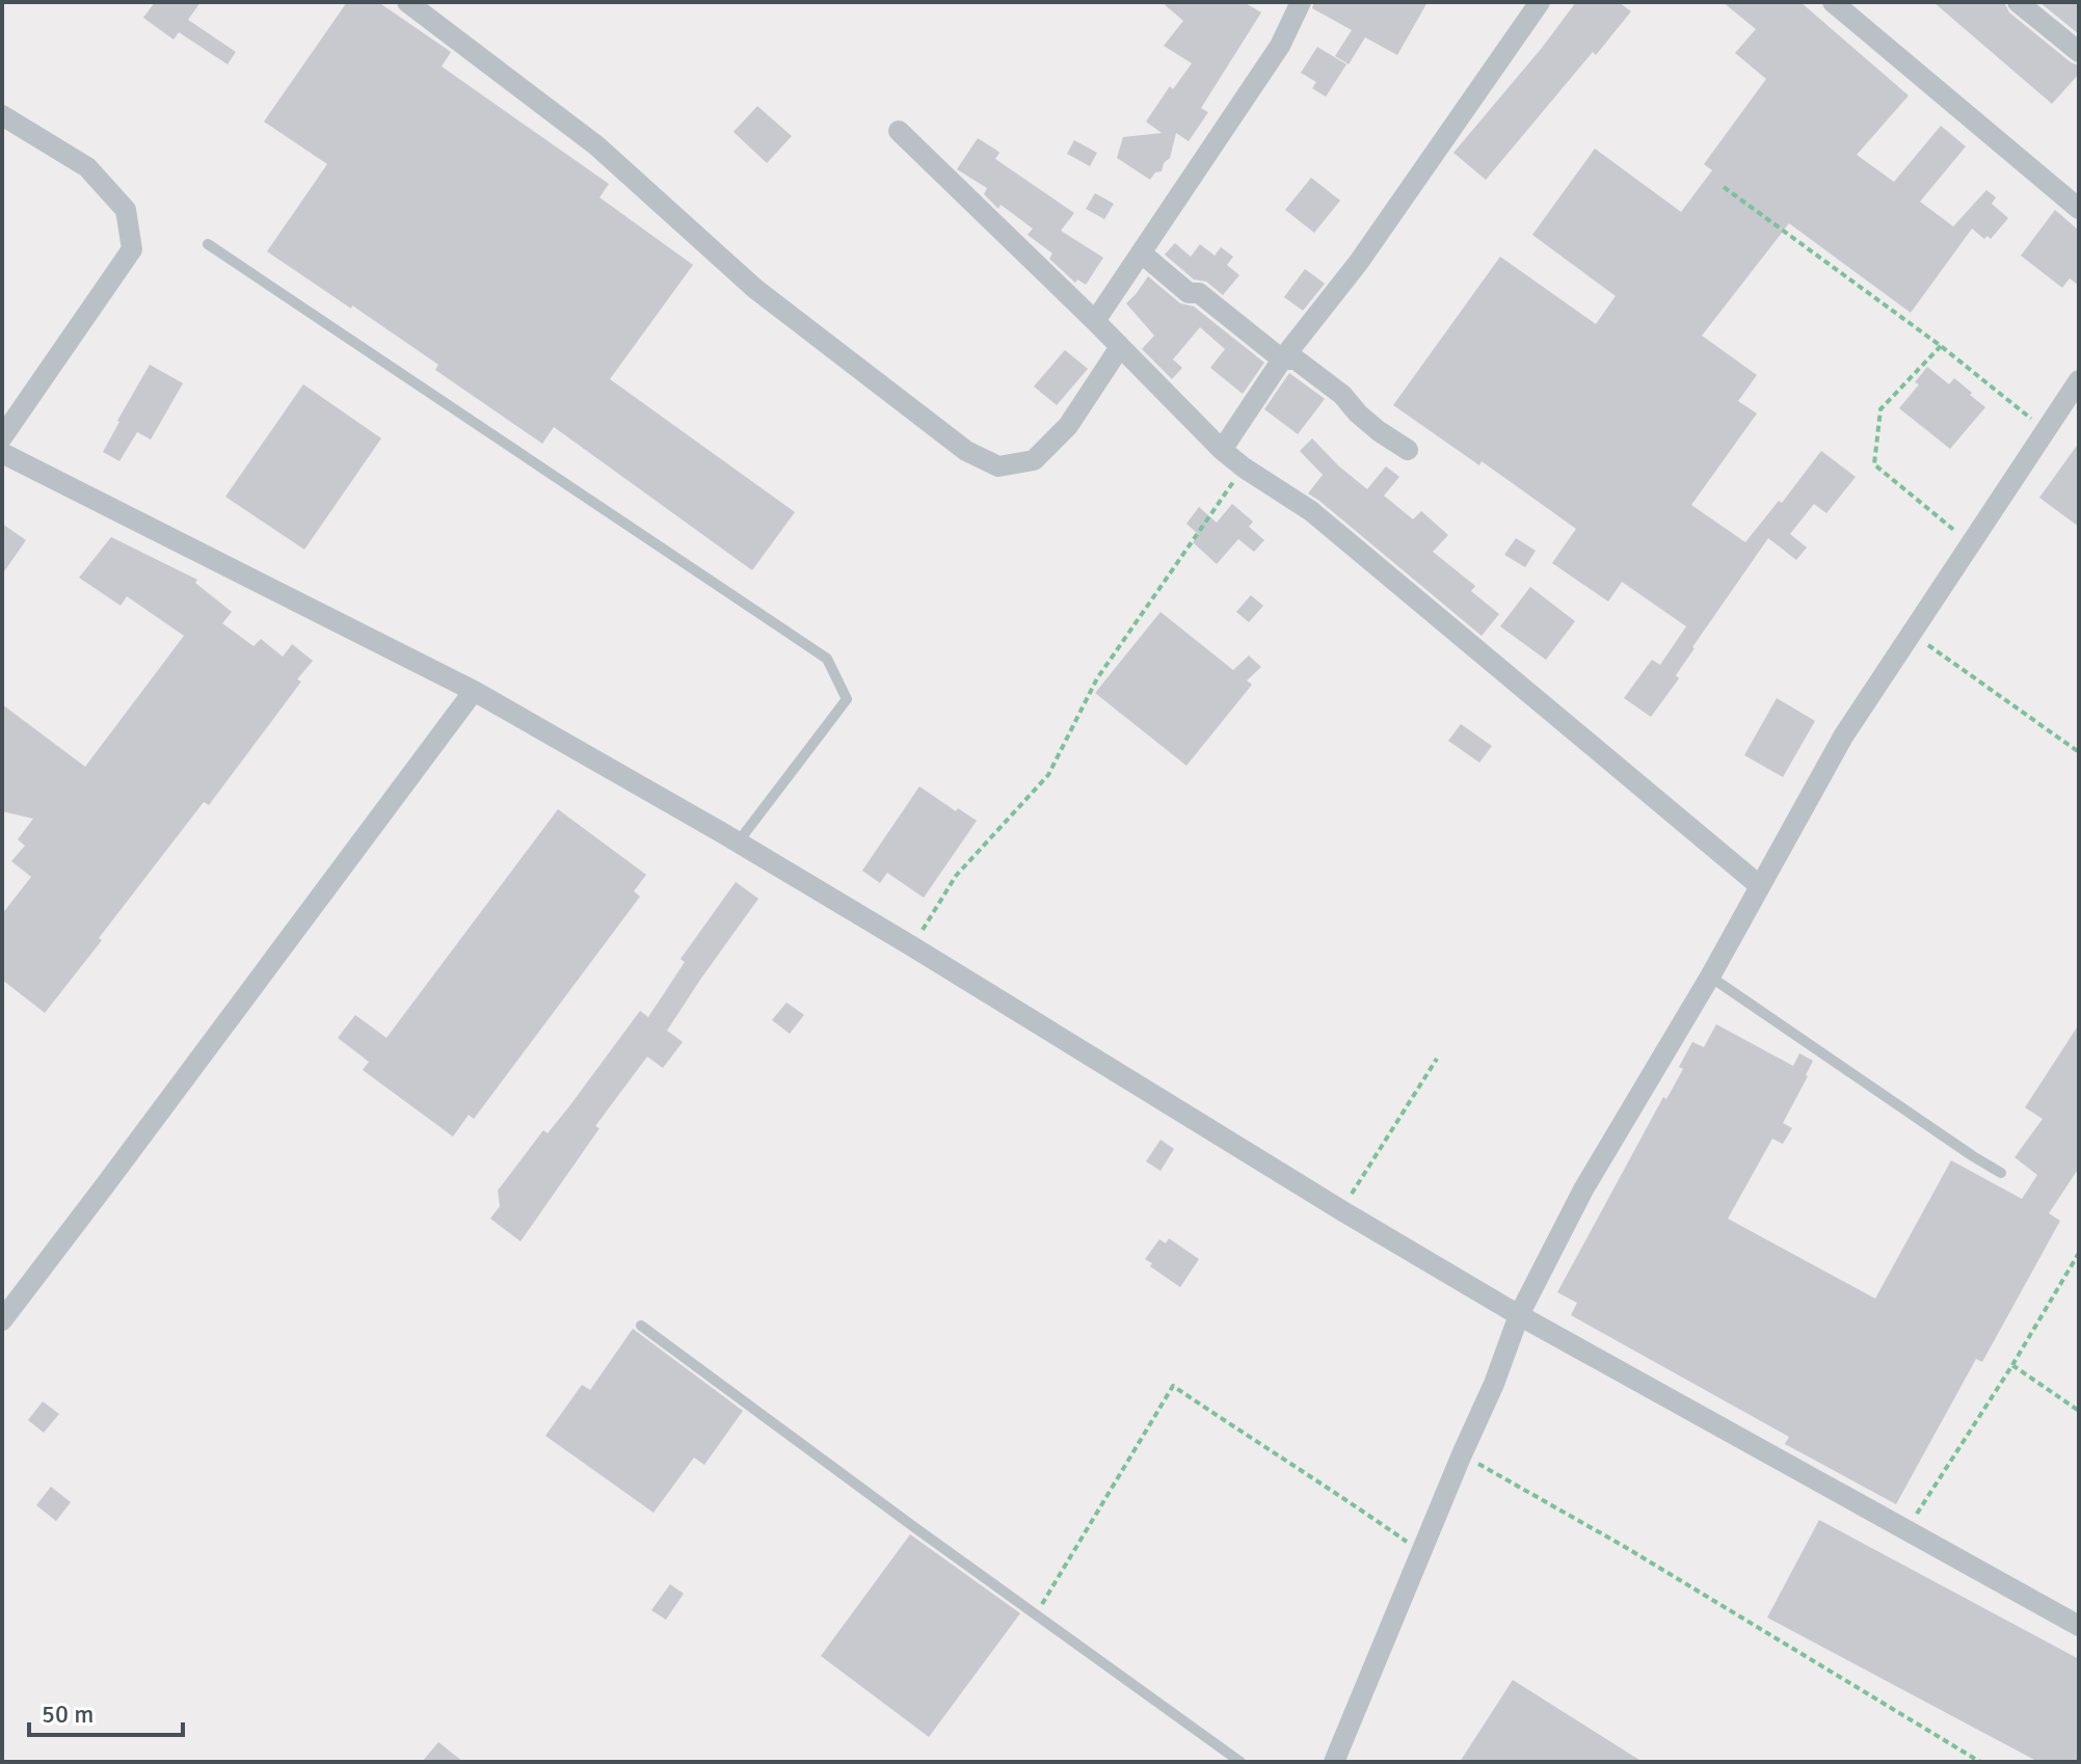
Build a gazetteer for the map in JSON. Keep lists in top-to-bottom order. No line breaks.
{"scale_bar":"50 m"}
